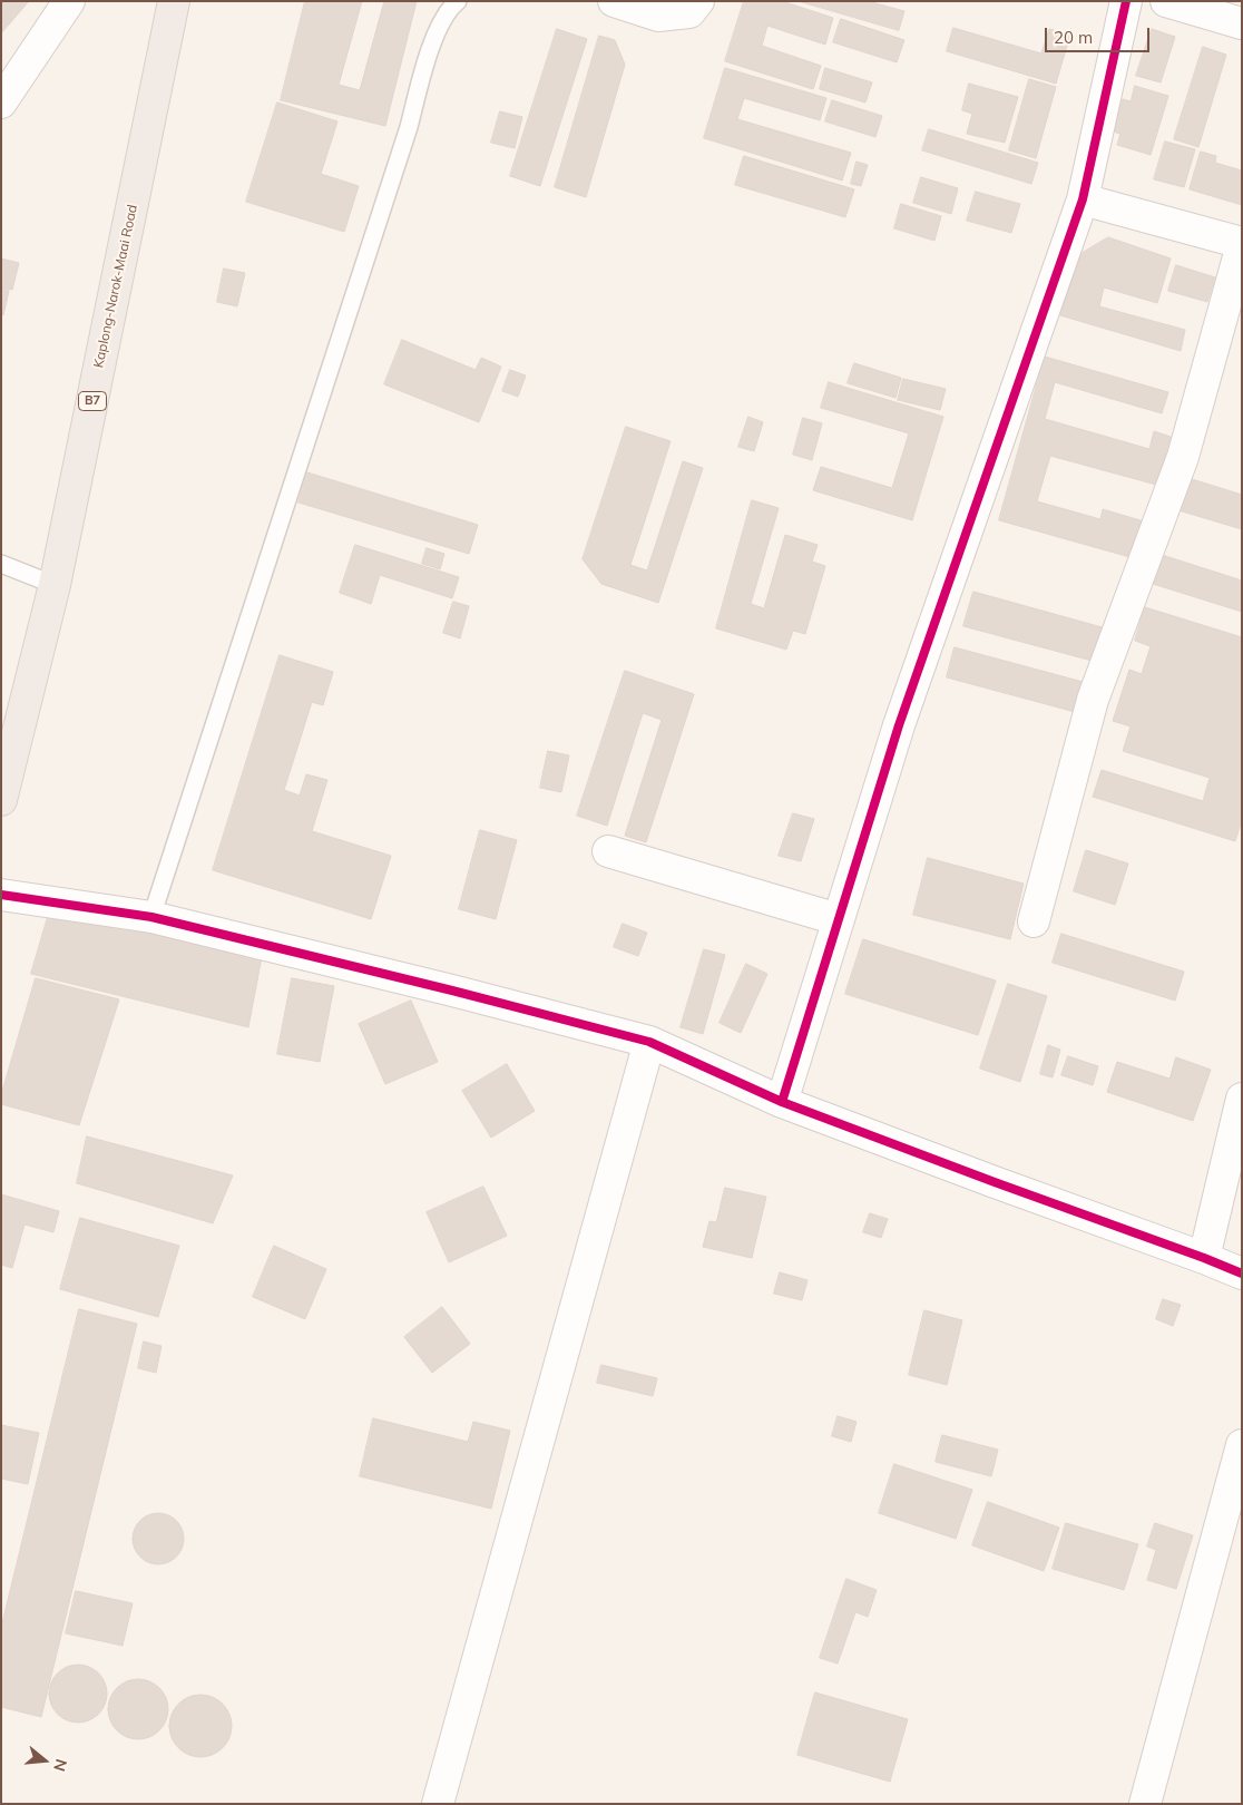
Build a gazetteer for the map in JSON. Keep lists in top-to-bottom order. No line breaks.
{"streets":{"highway":["Kaplong-Narok-Maai Road","B7"]},"scale_bar":"20 m","north":"right"}
